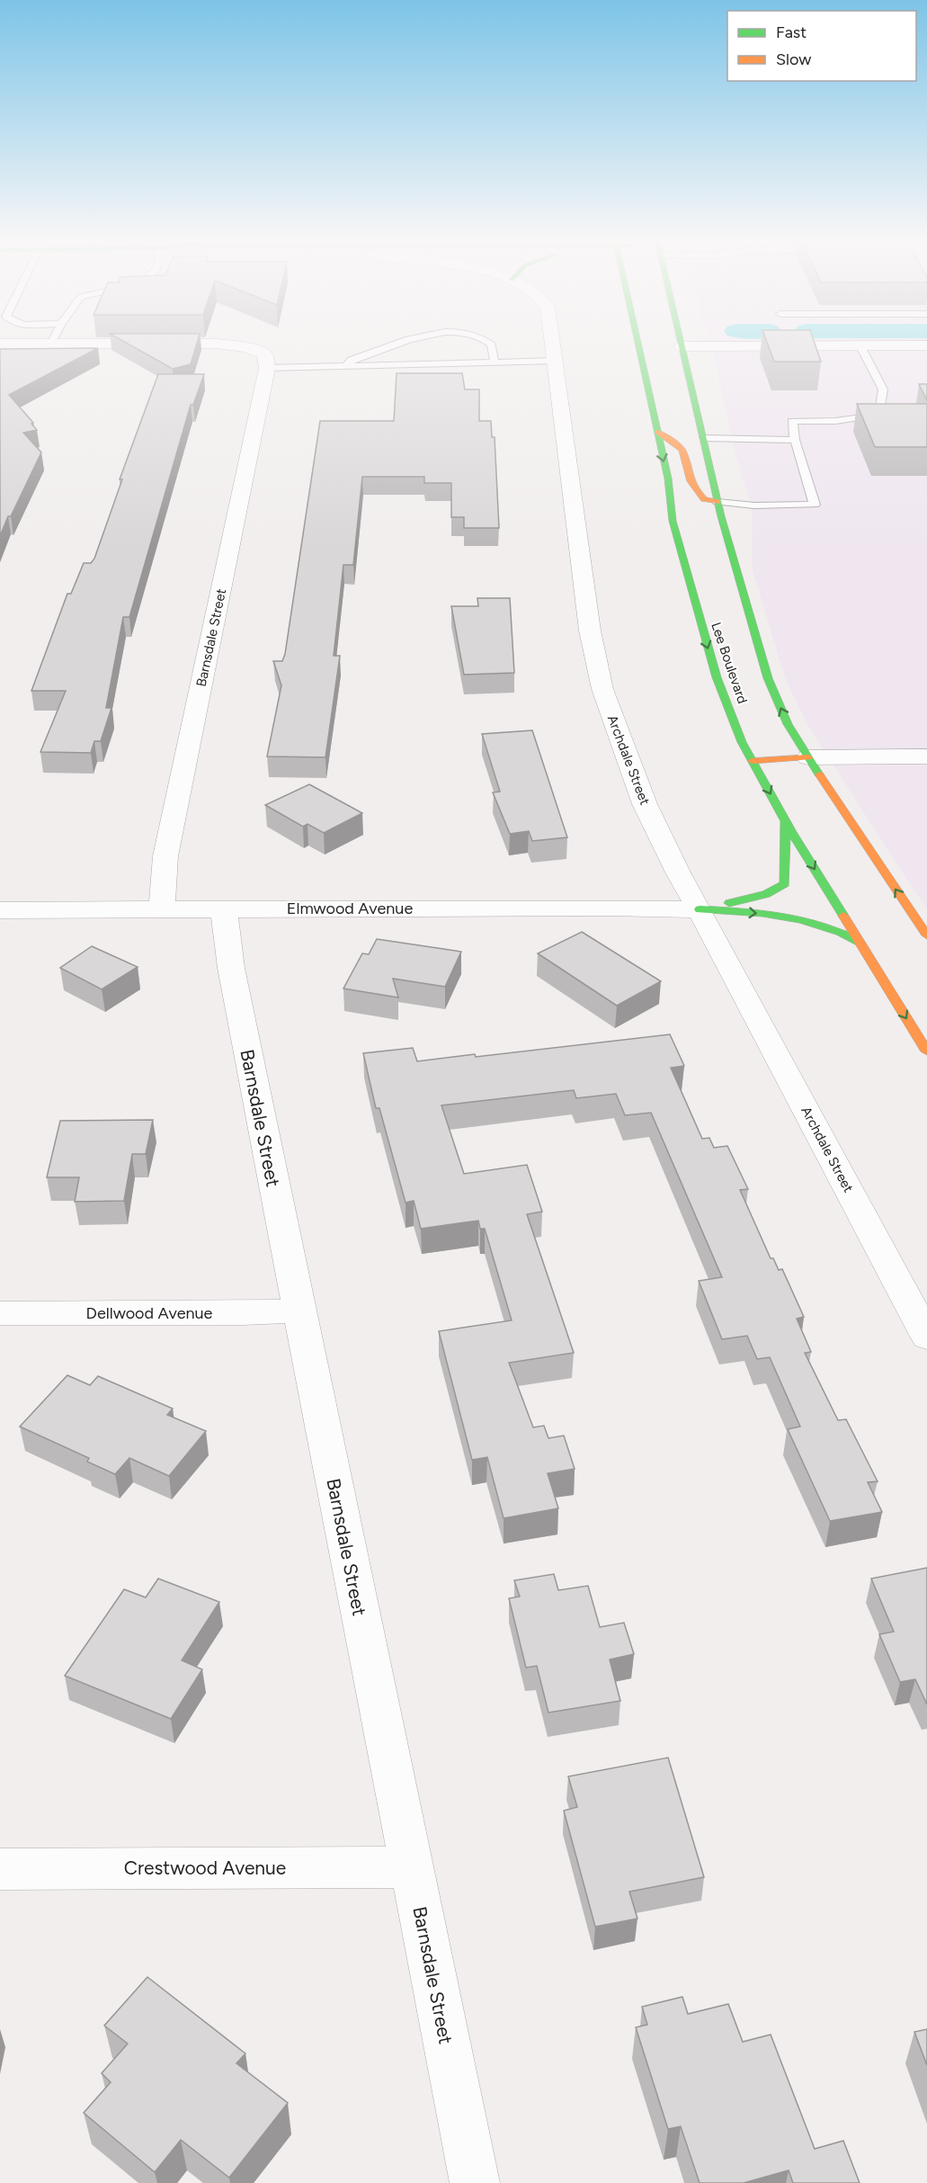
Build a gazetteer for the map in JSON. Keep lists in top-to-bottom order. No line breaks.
{"streets":{"main road":["Lee Boulevard"],"street":["Barnsdale Street","Archdale Street","Elmwood Avenue","Dellwood Avenue","Crestwood Avenue"]},"crossings":[["Barnsdale Street","Elmwood Avenue"],["Barnsdale Street","Dellwood Avenue"],["Barnsdale Street","Crestwood Avenue"],["Archdale Street","Elmwood Avenue"]],"legend":["Fast","Slow"]}
